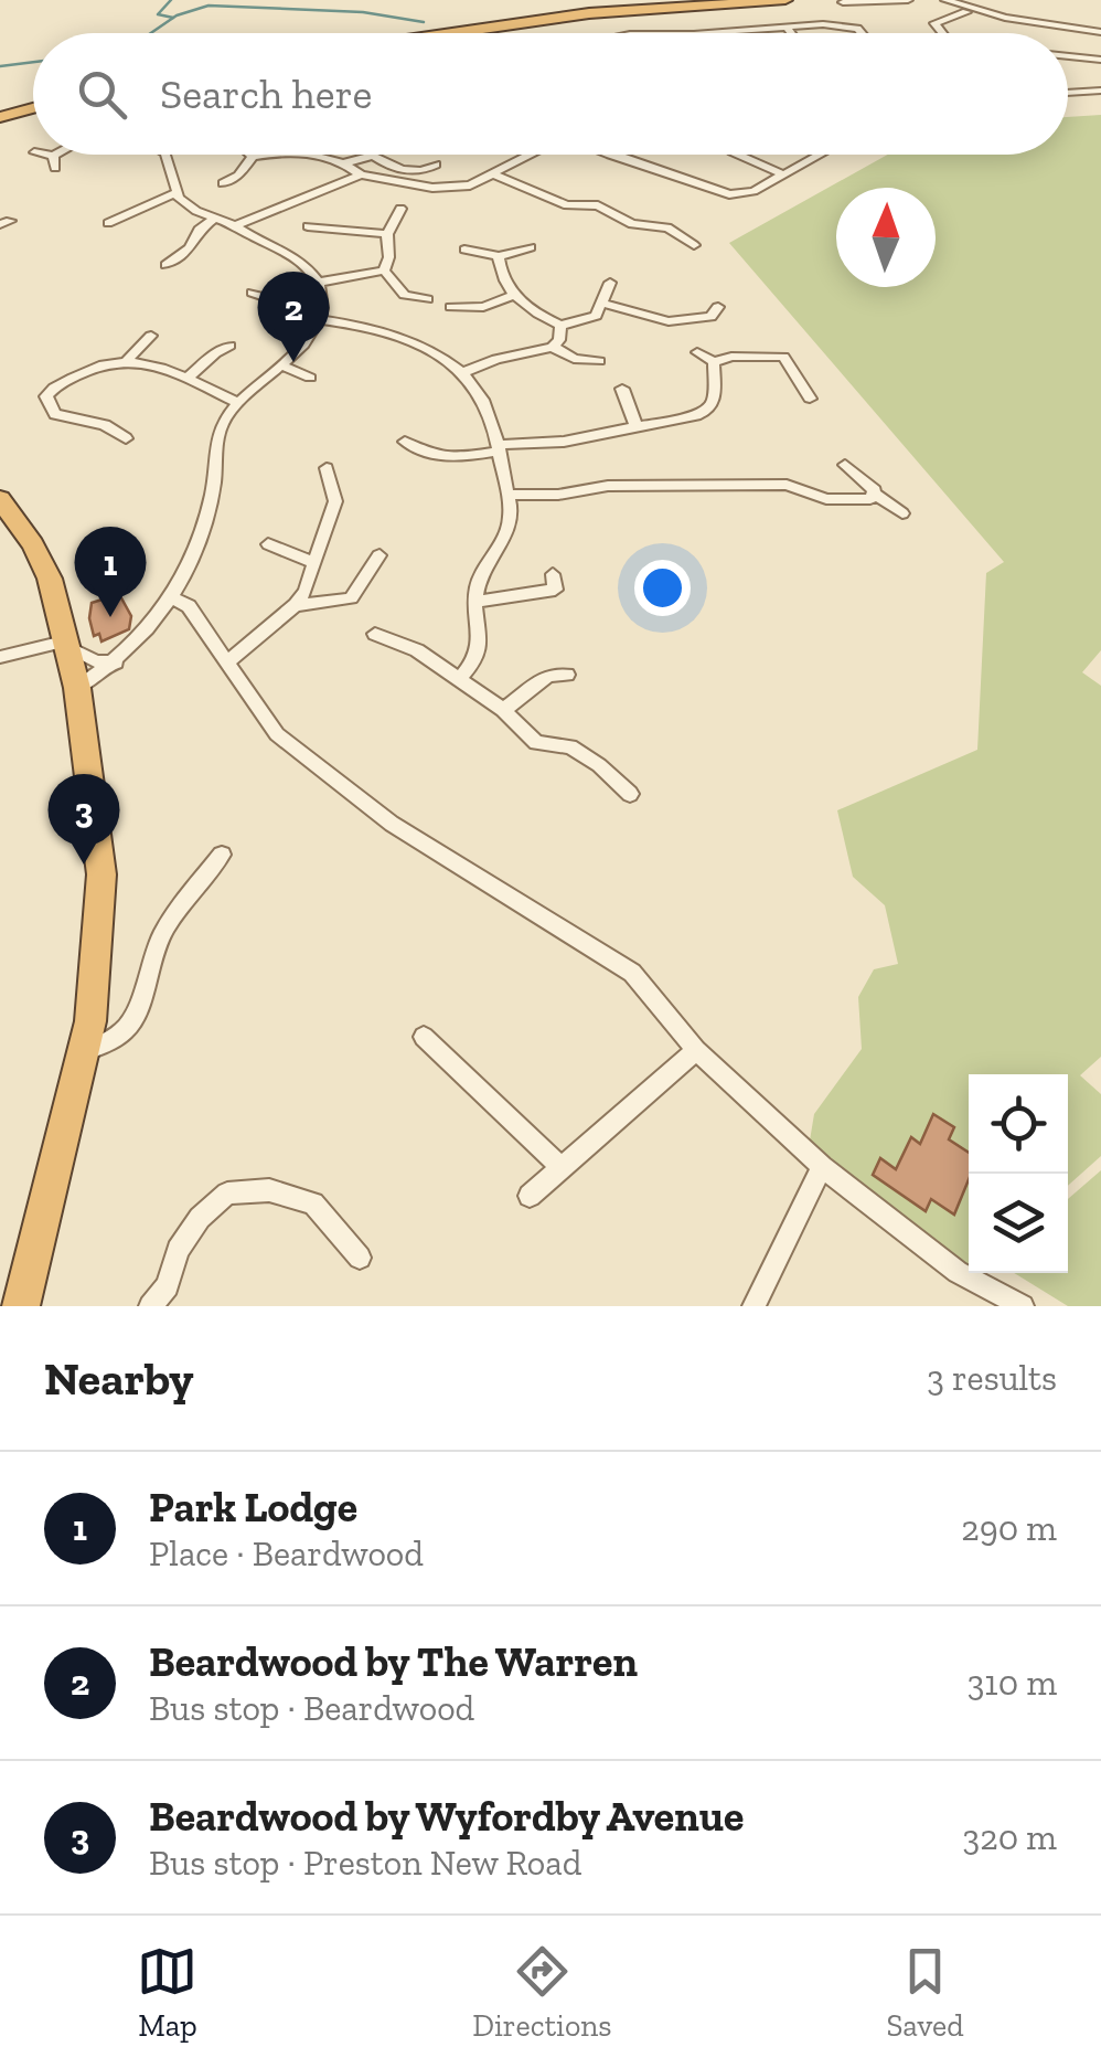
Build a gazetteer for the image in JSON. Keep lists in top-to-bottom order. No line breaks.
{"north":"top","page":{"search":"Search here","pins":["2","1","3"],"heading":["Nearby","3 results"],"list":[{"mark":"1","name":"Park Lodge","note":"Place · Beardwood","value":"290 m"},{"mark":"2","name":"Beardwood by The Warren","note":"Bus stop · Beardwood","value":"310 m"},{"mark":"3","name":"Beardwood by Wyfordby Avenue","note":"Bus stop · Preston New Road","value":"320 m"}],"nav":["Map","Directions","Saved"]}}
